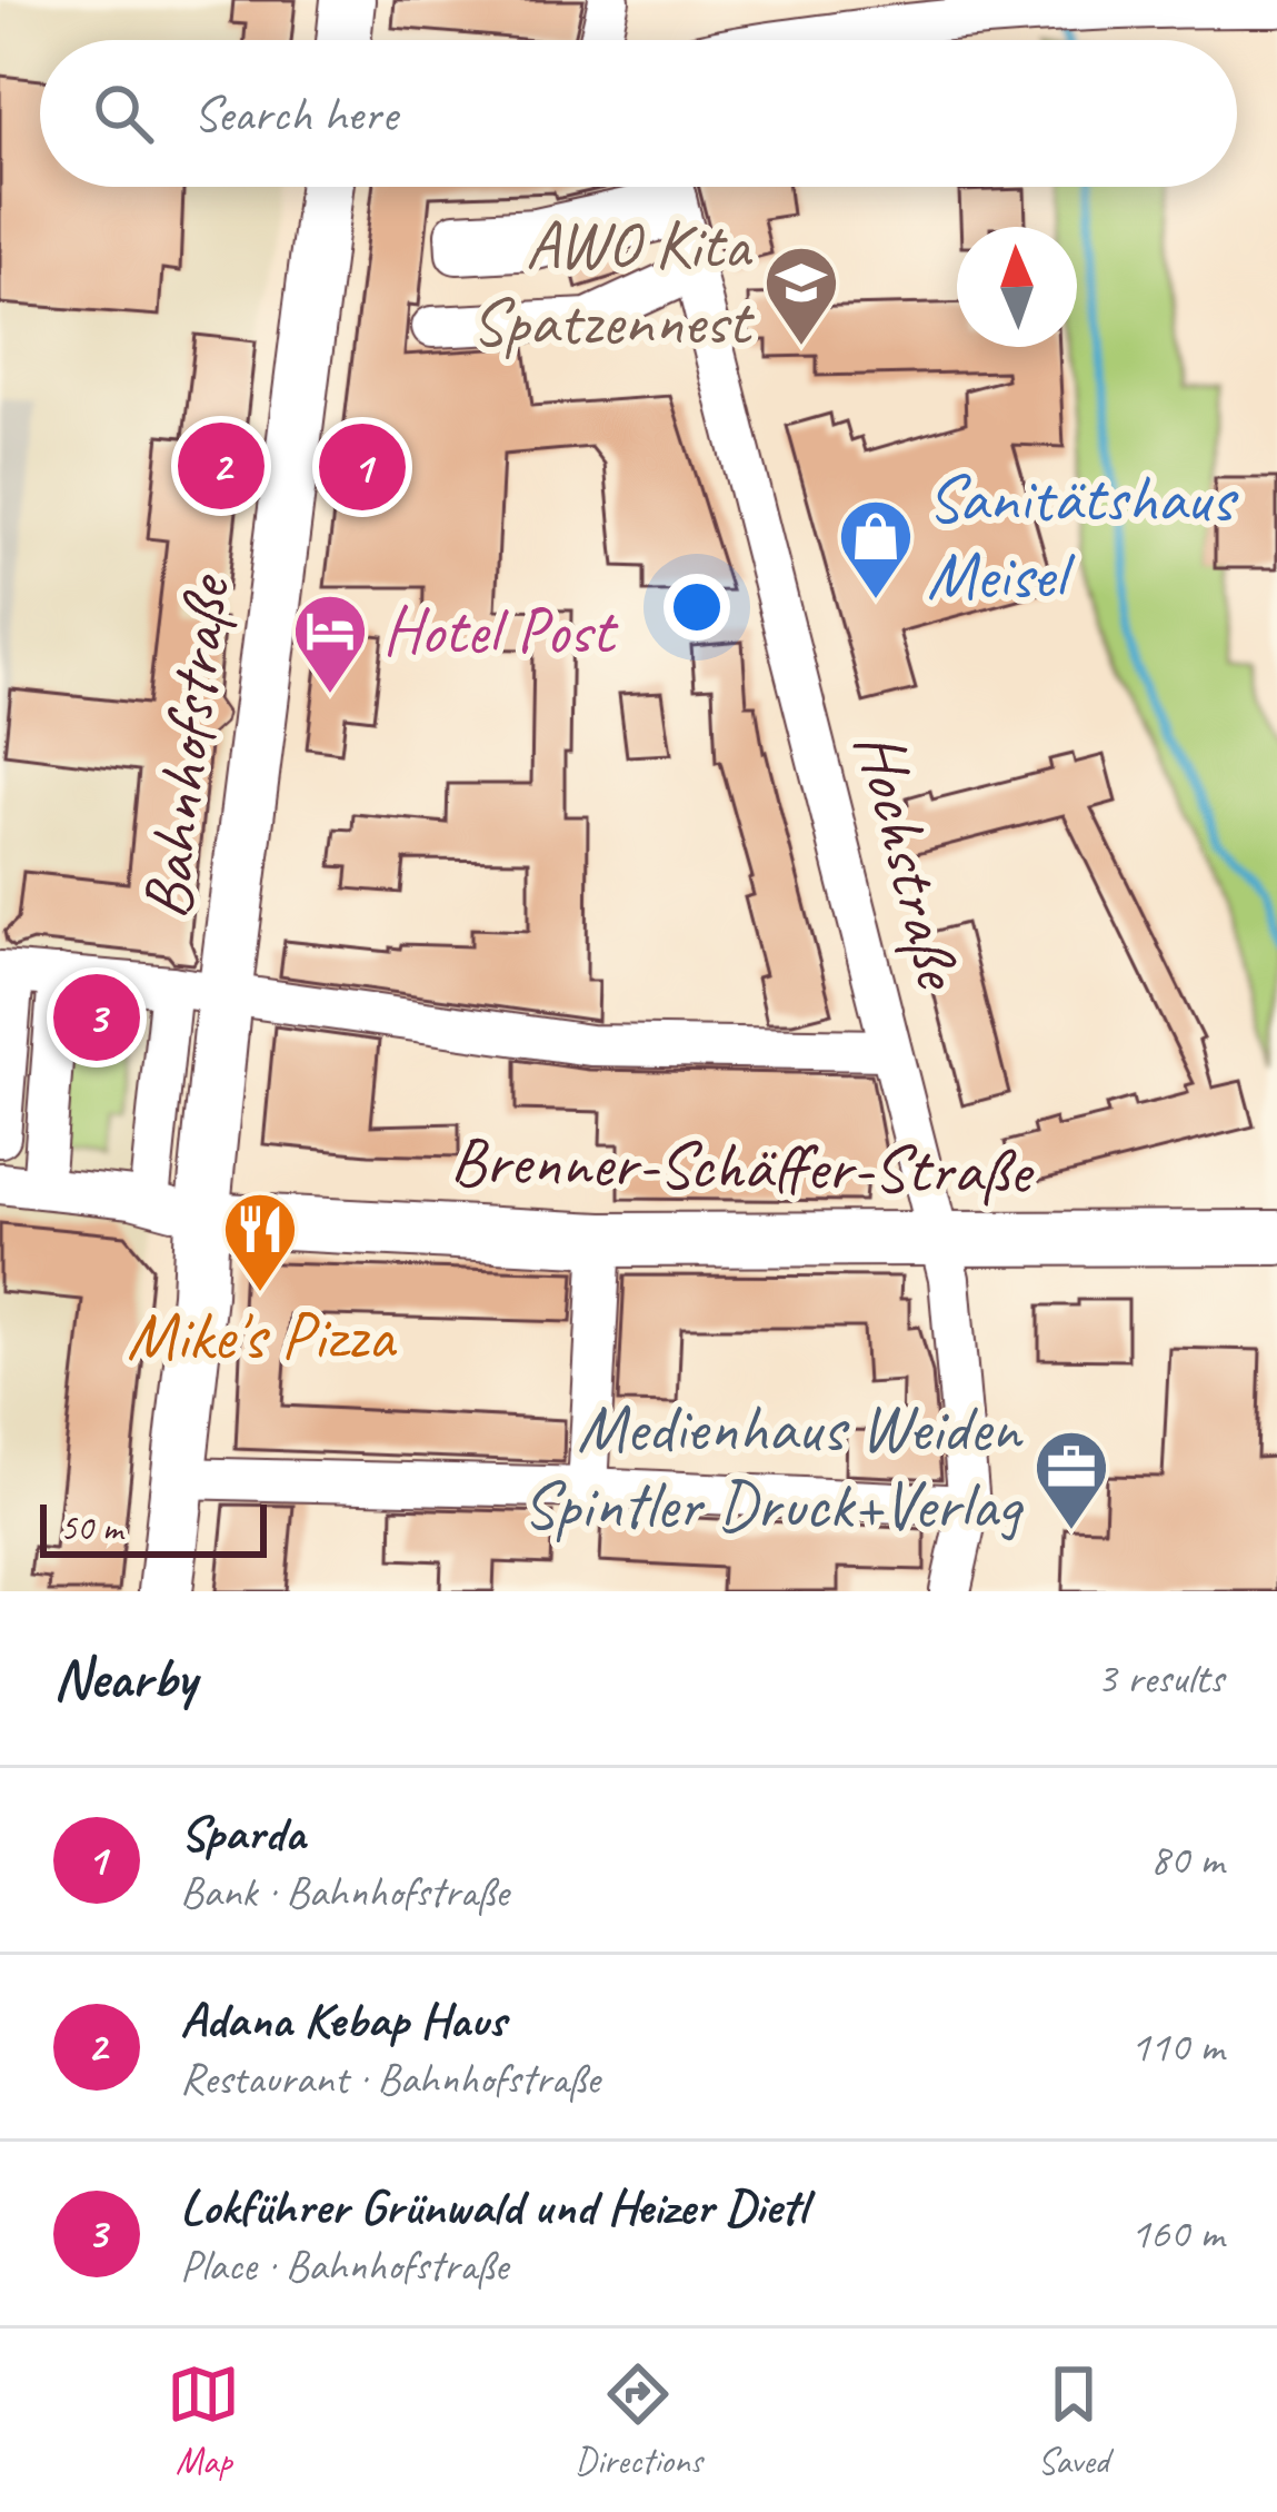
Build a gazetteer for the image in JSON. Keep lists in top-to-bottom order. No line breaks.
{"streets":{"main road":["Bahnhofstraße","Brenner-Schäffer-Straße"],"street":["Hochstraße"]},"crossings":[["Bahnhofstraße","Brenner-Schäffer-Straße"],["Hochstraße","Brenner-Schäffer-Straße"]],"places":{"school or university":["AWO Kita Spatzennest"],"shop":["Sanitätshaus Meisel"],"hotel":["Hotel Post"],"restaurant":["Mike's Pizza"],"office":["Medienhaus Weiden Spintler Druck+Verlag"]},"scale_bar":"50 m","north":"top","page":{"search":"Search here","pins":["2","1","3"],"scale":"50 m","heading":["Nearby","3 results"],"list":[{"mark":"1","name":"Sparda","note":"Bank · Bahnhofstraße","value":"80 m"},{"mark":"2","name":"Adana Kebap Haus","note":"Restaurant · Bahnhofstraße","value":"110 m"},{"mark":"3","name":"Lokführer Grünwald und Heizer Dietl","note":"Place · Bahnhofstraße","value":"160 m"}],"nav":["Map","Directions","Saved"]}}
